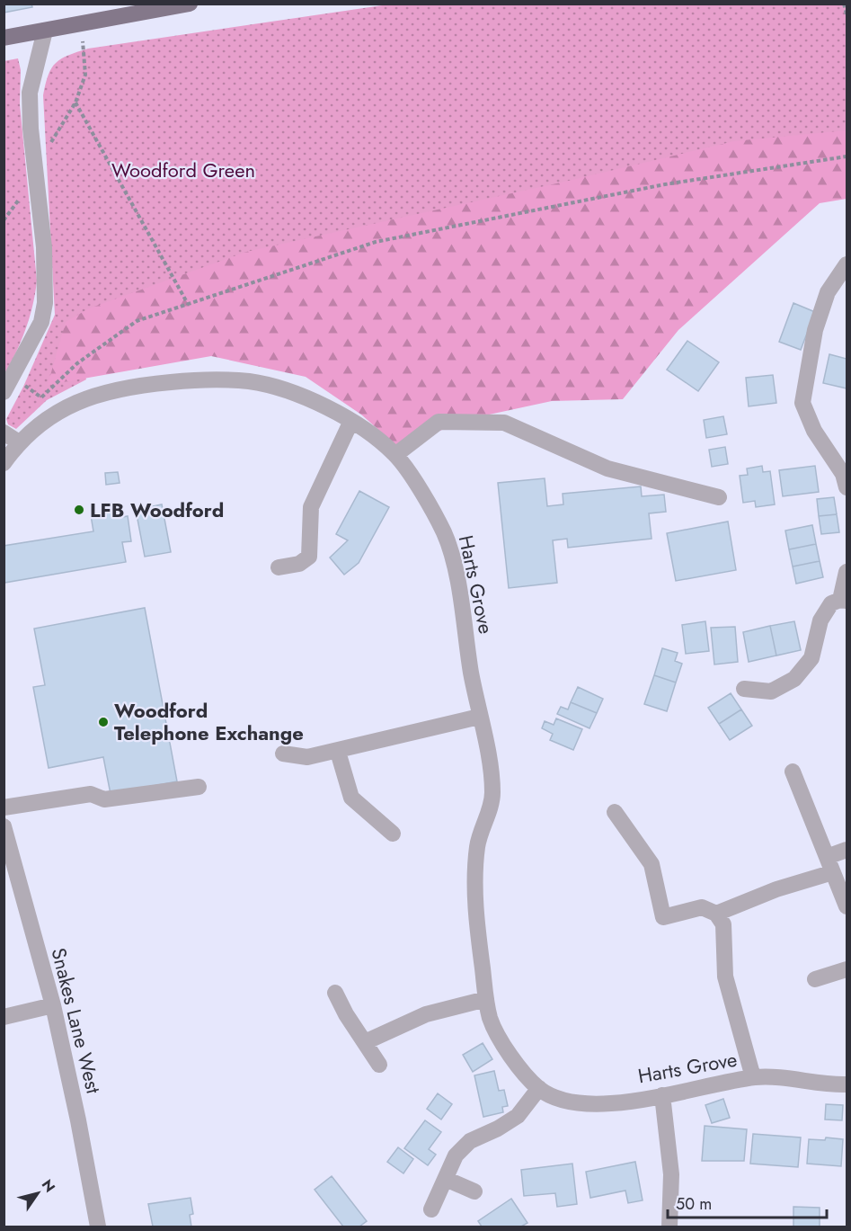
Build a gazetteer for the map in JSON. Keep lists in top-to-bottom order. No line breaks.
{"streets":{"street":["Harts Grove","Snakes Lane West"]},"parks":["Woodford Green"],"places":["LFB Woodford","Woodford Telephone Exchange"],"scale_bar":"50 m","north":"top right"}
